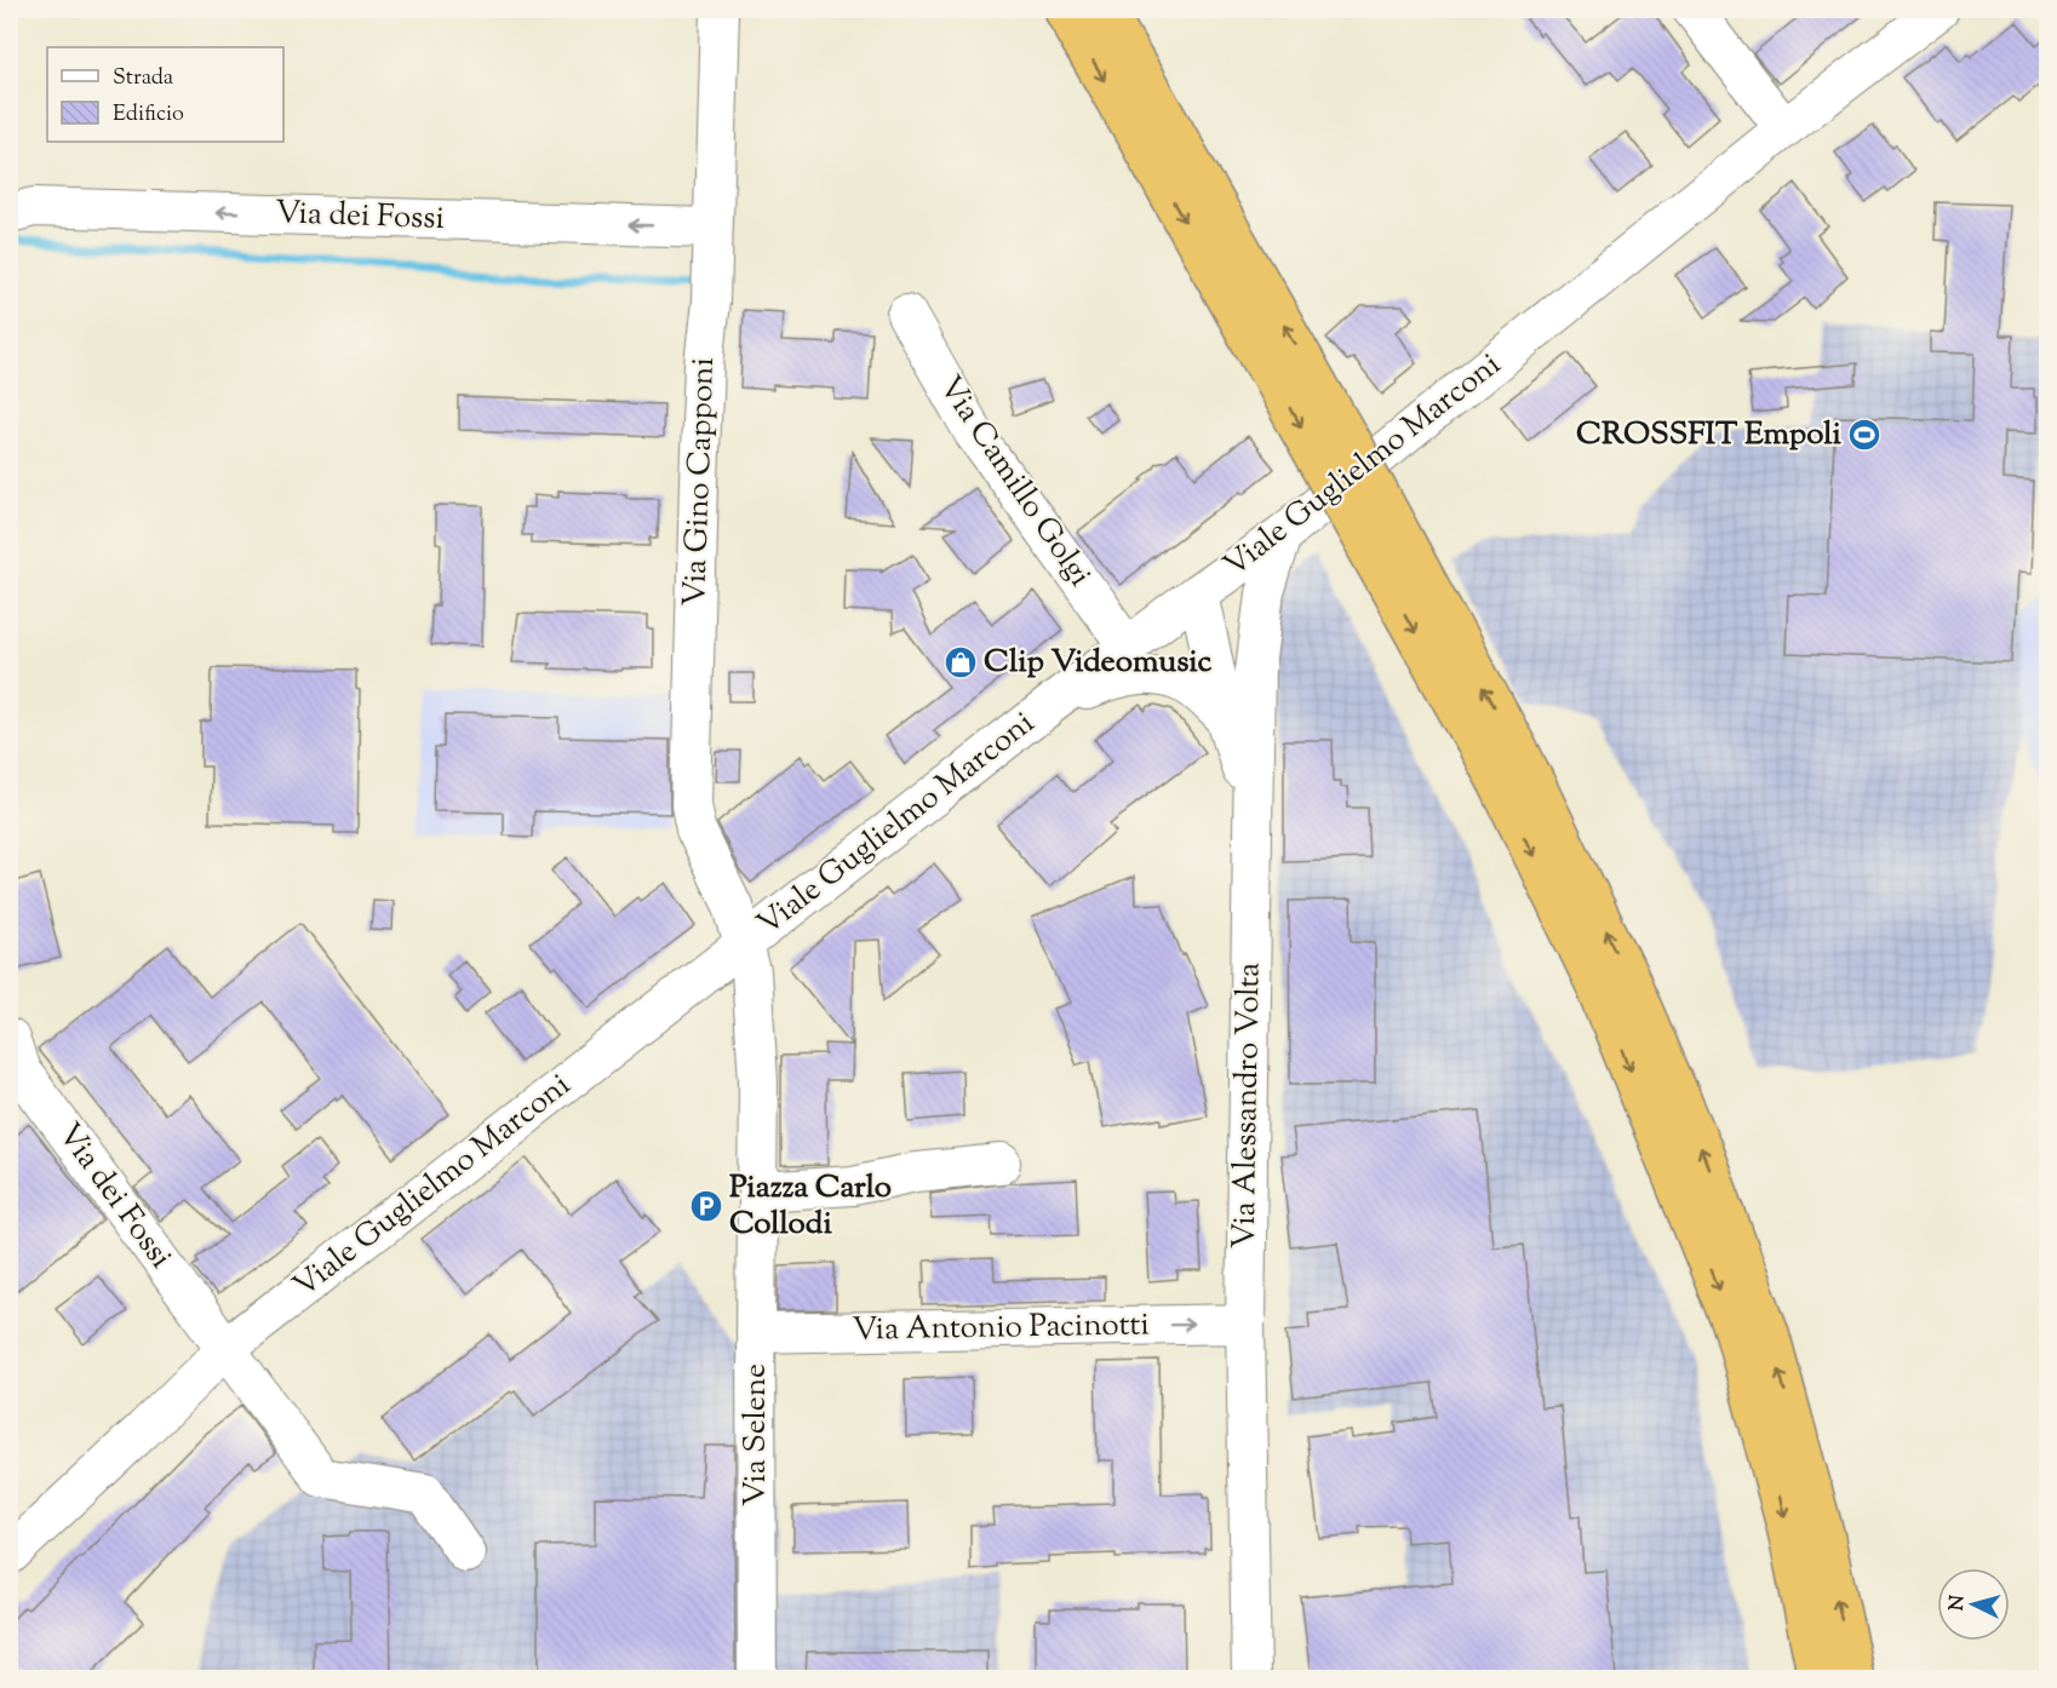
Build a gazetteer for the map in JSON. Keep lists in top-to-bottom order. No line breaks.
{"streets":{"street":["Via dei Fossi","Viale Guglielmo Marconi","Via Gino Capponi","Via Camillo Golgi","Via Alessandro Volta","Via Antonio Pacinotti","Via Selene"]},"crossings":[["Via dei Fossi","Viale Guglielmo Marconi"],["Via dei Fossi","Via Gino Capponi"],["Viale Guglielmo Marconi","Via Gino Capponi"],["Viale Guglielmo Marconi","Via Camillo Golgi"],["Viale Guglielmo Marconi","Via Alessandro Volta"],["Viale Guglielmo Marconi","Via Selene"],["Via Gino Capponi","Via Selene"],["Via Alessandro Volta","Via Antonio Pacinotti"],["Via Antonio Pacinotti","Via Selene"]],"one_way":["Via dei Fossi"],"places":{"sports":["CROSSFIT Empoli"],"shop":["Clip Videomusic"],"parking":["Piazza Carlo Collodi"]},"legend":["Strada","Edificio"],"north":"left"}
